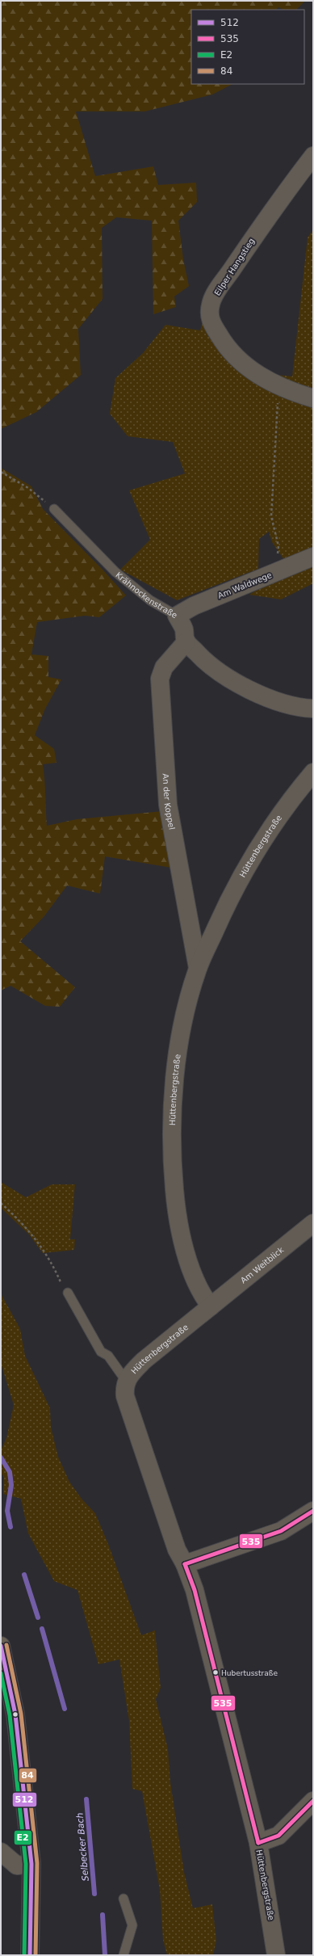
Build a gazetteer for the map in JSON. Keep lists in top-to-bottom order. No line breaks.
{"streets":{"street":["Eilper Hangstieg","Am Waldwege","Krähnockenstraße","An der Koppel","Hüttenbergstraße","Am Weitblick"]},"crossings":[["Am Waldwege","Krähnockenstraße"],["Krähnockenstraße","An der Koppel"],["An der Koppel","Hüttenbergstraße"],["Hüttenbergstraße","Am Weitblick"]],"water":["Selbecker Bach"],"places":["Hubertusstraße"],"lines":["transit line 535","transit line 84","transit line 512","transit line E2"],"legend":["512","535","E2","84"]}
